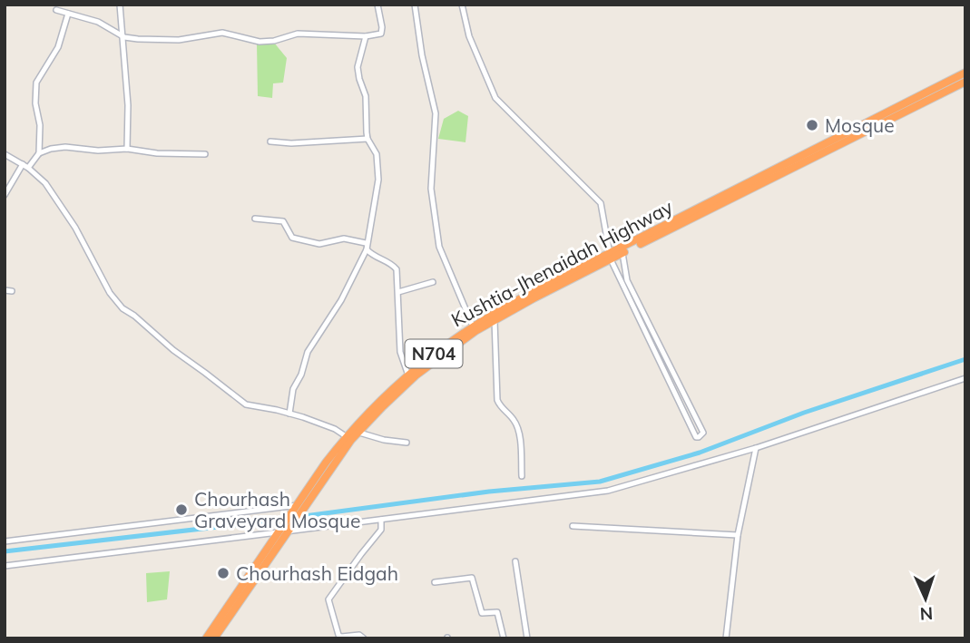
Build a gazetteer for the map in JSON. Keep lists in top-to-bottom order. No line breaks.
{"streets":{"highway":["Kushtia-Jhenaidah Highway","N704"]},"places":["Mosque","Chourhash Graveyard Mosque","Chourhash Eidgah"],"north":"bottom"}
